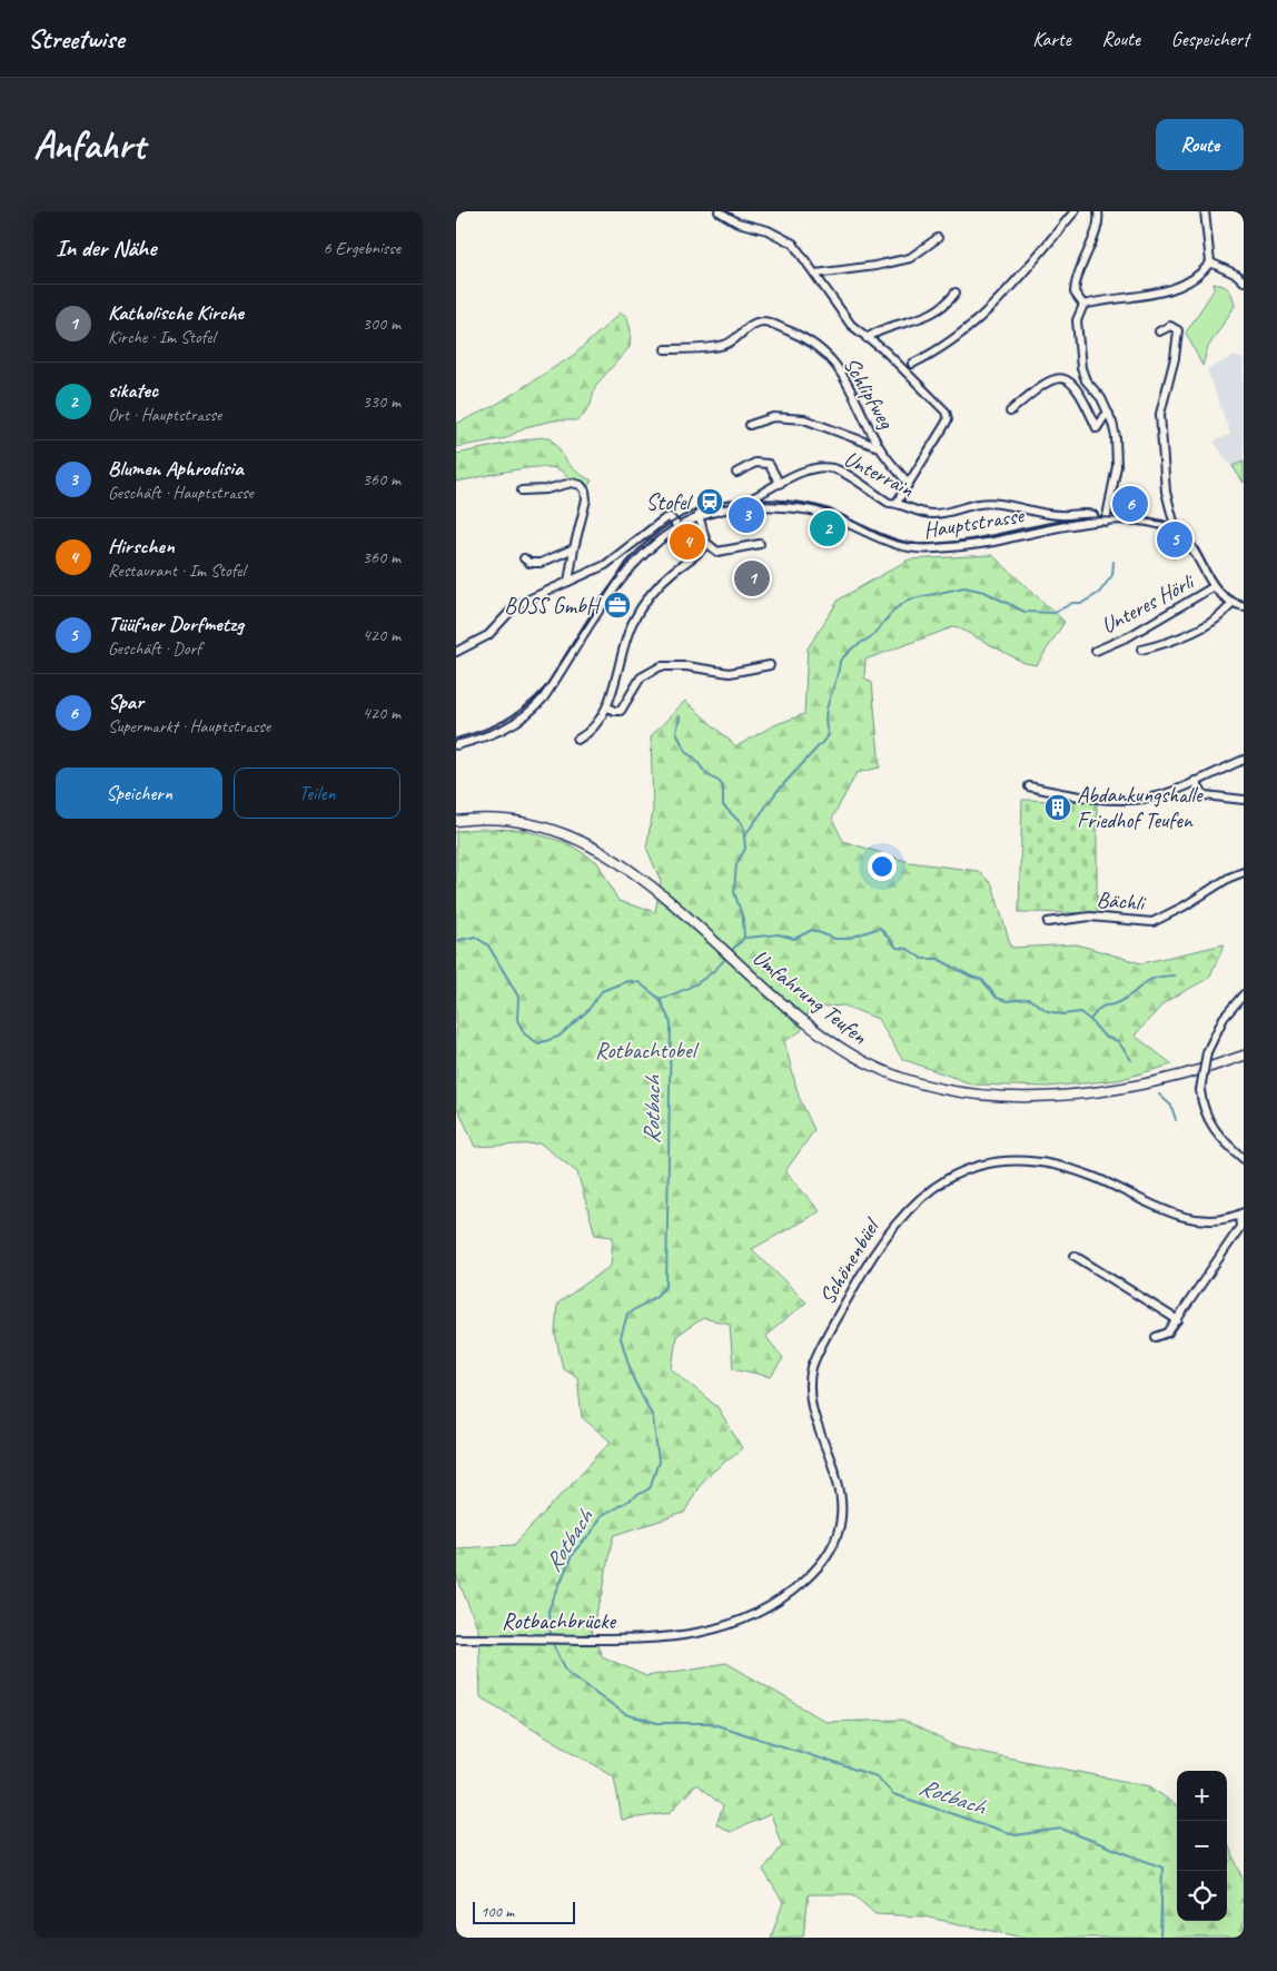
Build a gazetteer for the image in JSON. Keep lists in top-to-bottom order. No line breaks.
{"streets":{"main road":["Umfahrung Teufen"],"street":["Schlipfweg","Unterrain","Hauptstrasse","Unteres Hörli","Bächli","Schönenbüel","Rotbachbrücke"]},"crossings":[["Unterrain","Hauptstrasse"],["Schönenbüel","Rotbachbrücke"]],"water":["Rotbach"],"parks":["Rotbachtobel"],"places":{"station":["Stofel"],"office":["BOSS GmbH"],"building":["Abdankungshalle Friedhof Teufen"]},"scale_bar":"100 m","page":{"header":"Streetwise","nav":["Karte","Route","Gespeichert"],"buttons":["Route",["Speichern","Teilen"]],"title":"Anfahrt","heading":["In der Nähe","6 Ergebnisse"],"list":[{"mark":"1","name":"Katholische Kirche","note":"Kirche · Im Stofel","value":"300 m"},{"mark":"2","name":"sikatec","note":"Ort · Hauptstrasse","value":"330 m"},{"mark":"3","name":"Blumen Aphrodisia","note":"Geschäft · Hauptstrasse","value":"360 m"},{"mark":"4","name":"Hirschen","note":"Restaurant · Im Stofel","value":"360 m"},{"mark":"5","name":"Tüüfner Dorfmetzg","note":"Geschäft · Dorf","value":"420 m"},{"mark":"6","name":"Spar","note":"Supermarkt · Hauptstrasse","value":"420 m"}],"pins":["6","3","2","5","4","1"],"map_buttons":["+","−"],"scale":"100 m"}}
